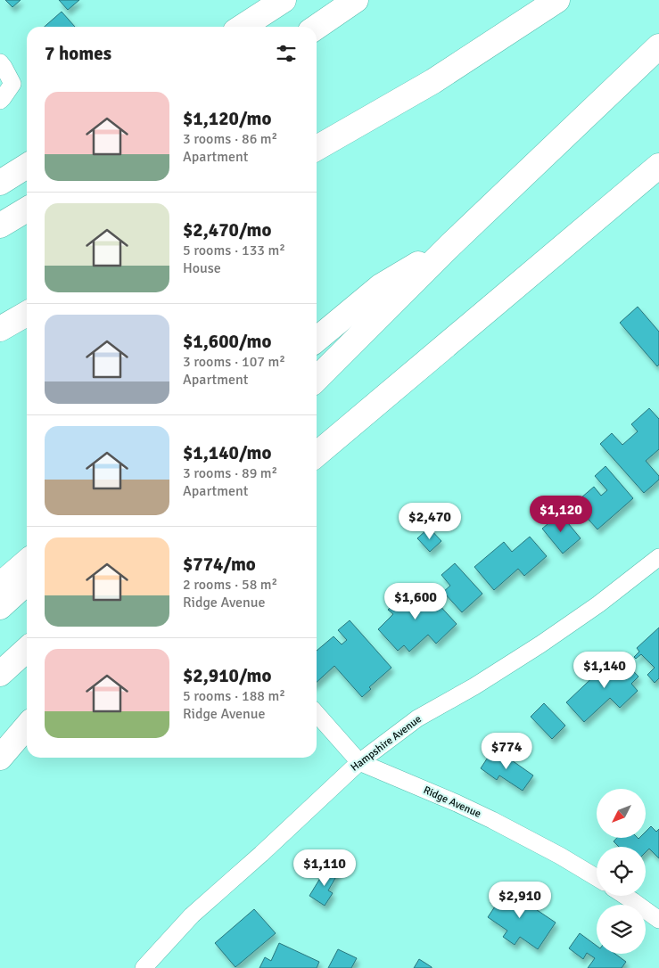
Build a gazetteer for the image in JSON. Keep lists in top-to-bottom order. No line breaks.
{"streets":{"street":["Hampshire Avenue","Ridge Avenue"]},"crossings":[["Hampshire Avenue","Ridge Avenue"]],"north":"bottom left","page":{"heading":"7 homes","list":[{"name":"$1,120/mo","note":"3 rooms · 86 m² · Apartment"},{"name":"$2,470/mo","note":"5 rooms · 133 m² · House"},{"name":"$1,600/mo","note":"3 rooms · 107 m² · Apartment"},{"name":"$1,140/mo","note":"3 rooms · 89 m² · Apartment"},{"name":"$774/mo","note":"2 rooms · 58 m² · Ridge Avenue"},{"name":"$2,910/mo","note":"5 rooms · 188 m² · Ridge Avenue"}],"price":["$1,120","$2,470","$1,600","$1,140","$774","$1,110","$2,910"]}}
